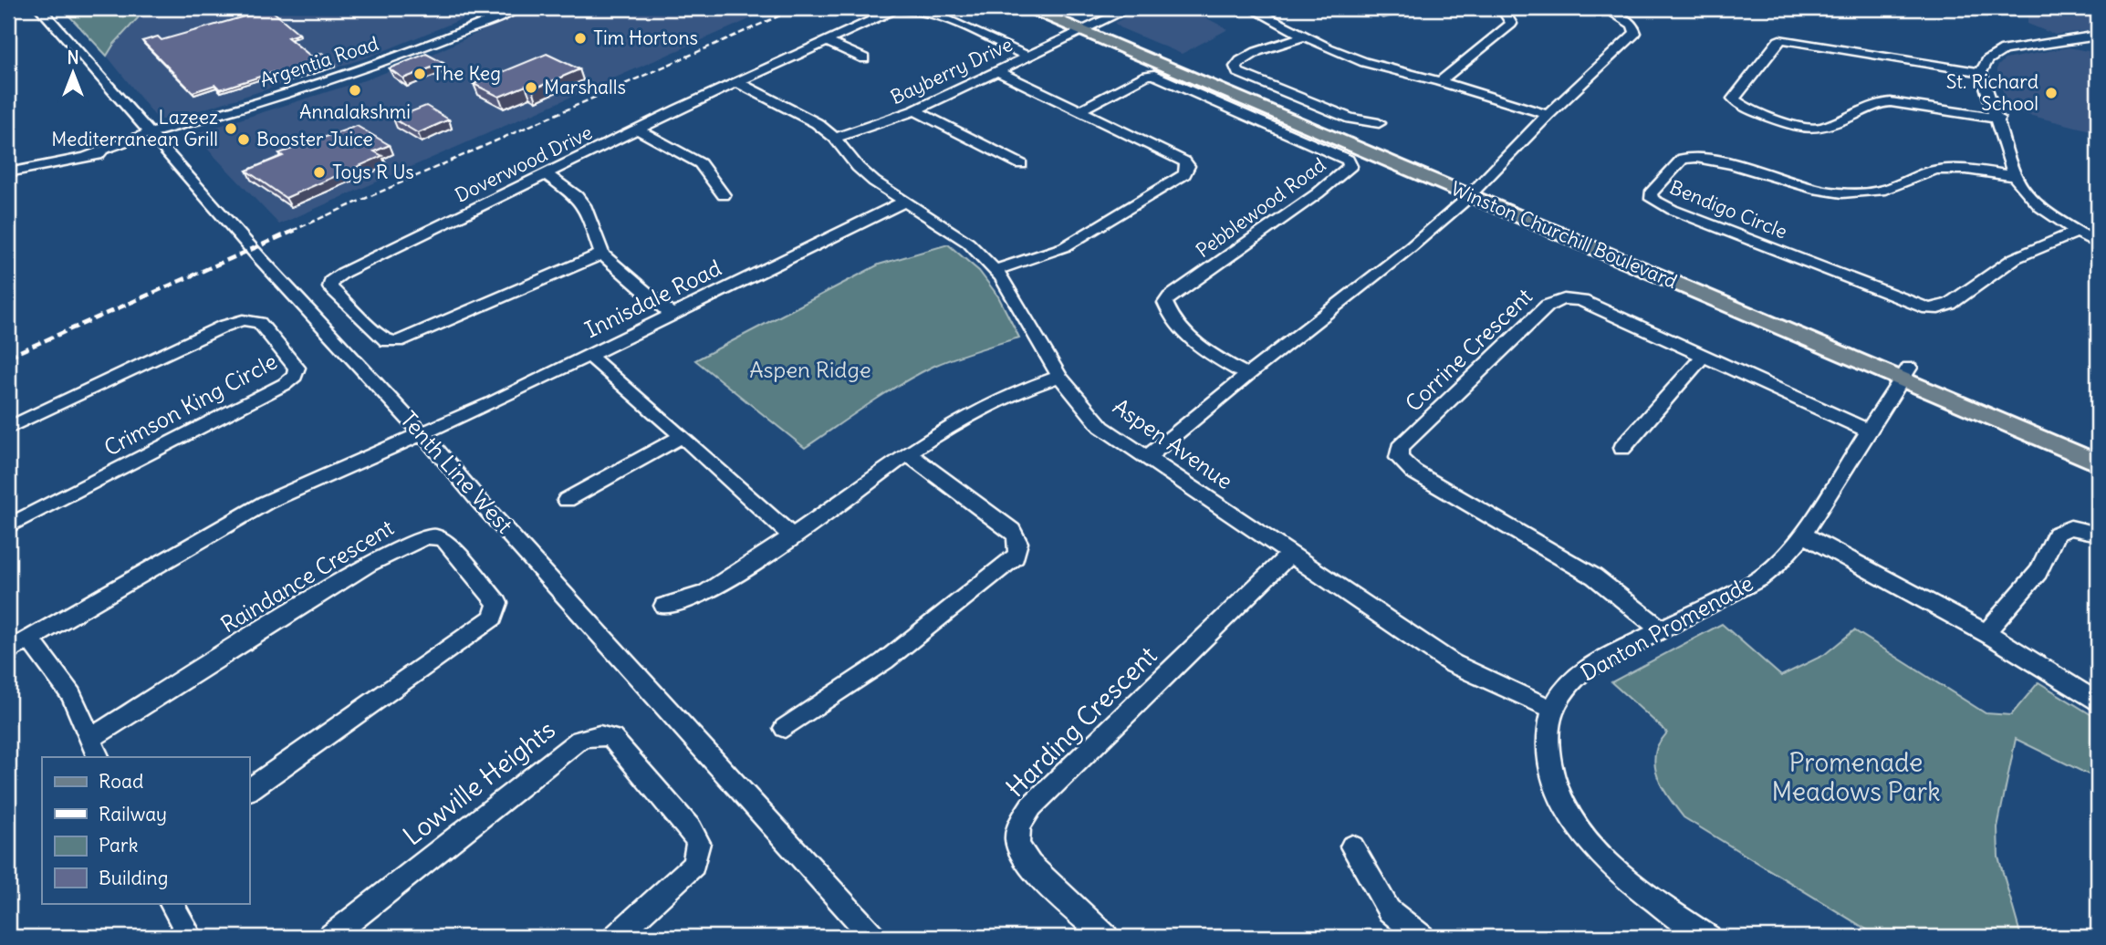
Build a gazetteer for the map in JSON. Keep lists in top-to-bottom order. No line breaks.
{"streets":{"main road":["Winston Churchill Boulevard"],"street":["Argentia Road","Bayberry Drive","Doverwood Drive","Pebblewood Road","Bendigo Circle","Innisdale Road","Corrine Crescent","Crimson King Circle","Aspen Avenue","Tenth Line West","Raindance Crescent","Danton Promenade","Harding Crescent","Lowville Heights"]},"crossings":[["Argentia Road","Tenth Line West"],["Bayberry Drive","Doverwood Drive"],["Bayberry Drive","Winston Churchill Boulevard"],["Bayberry Drive","Aspen Avenue"],["Doverwood Drive","Aspen Avenue"],["Winston Churchill Boulevard","Danton Promenade"],["Innisdale Road","Aspen Avenue"],["Innisdale Road","Tenth Line West"],["Corrine Crescent","Danton Promenade"],["Aspen Avenue","Danton Promenade"],["Aspen Avenue","Harding Crescent"]],"parks":["Aspen Ridge","Promenade Meadows Park"],"places":["Tim Hortons","The Keg","Marshalls","Annalakshmi","St. Richard School","Lazeez Mediterranean Grill","Booster Juice","Toys R Us"],"legend":["Road","Railway","Park","Building"],"north":"top"}
